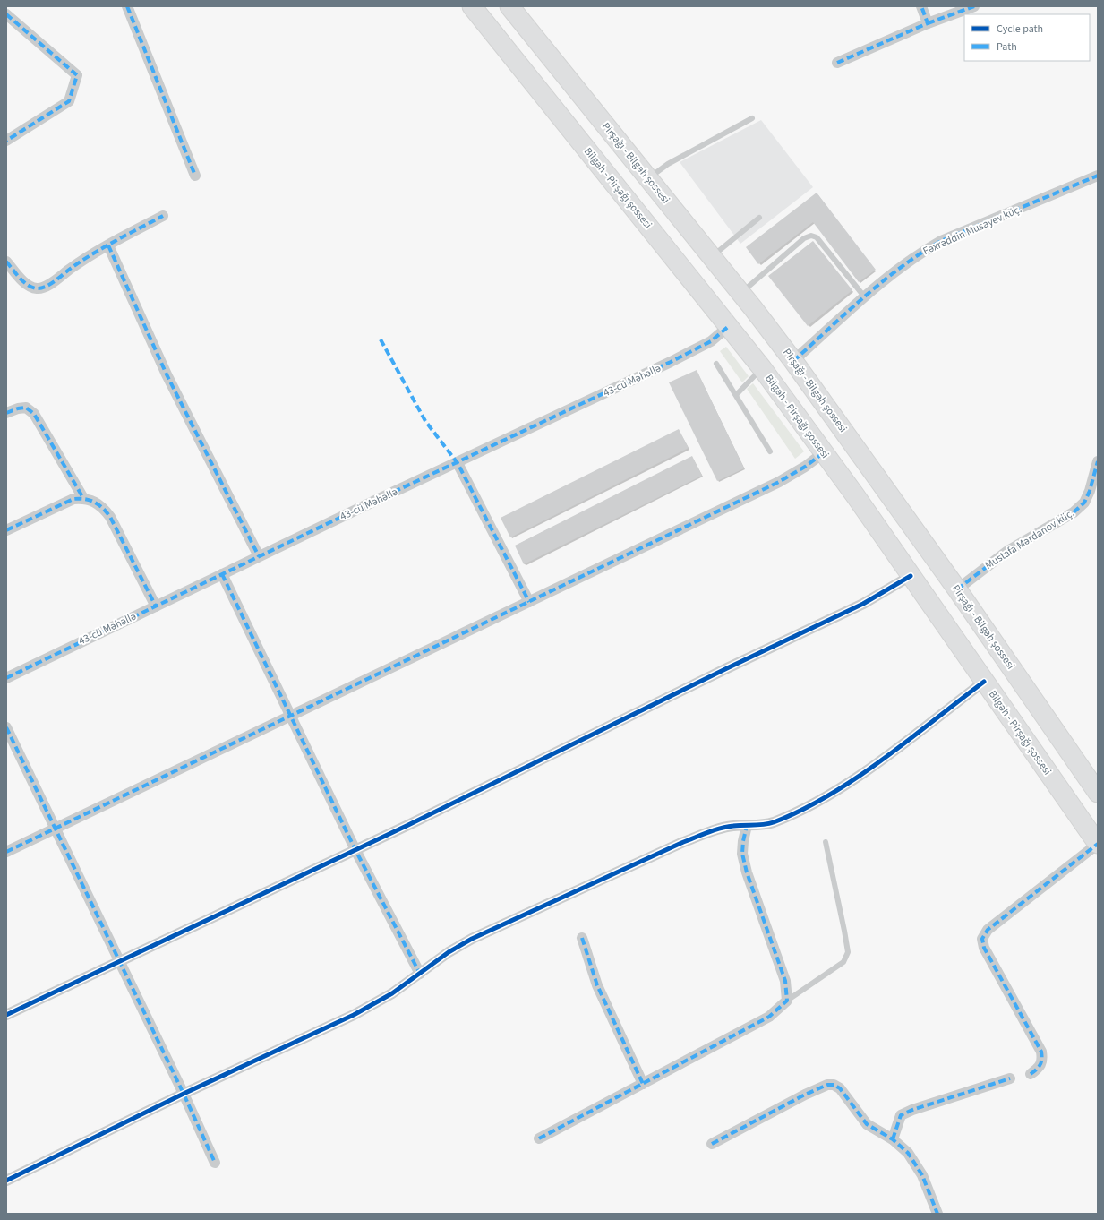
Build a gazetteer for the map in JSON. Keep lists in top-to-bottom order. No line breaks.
{"streets":{"highway":["Pirşağı - Bilgəh şossesi","Bilgəh - Pirşağı şossesi"],"street":["Fəxrəddin Musayev küç.","43-cü Məhəllə","Mustafa Mərdanov küç."]},"crossings":[["Pirşağı - Bilgəh şossesi","Fəxrəddin Musayev küç."],["Pirşağı - Bilgəh şossesi","Mustafa Mərdanov küç."],["Bilgəh - Pirşağı şossesi","43-cü Məhəllə"]],"legend":["Cycle path","Path"]}
